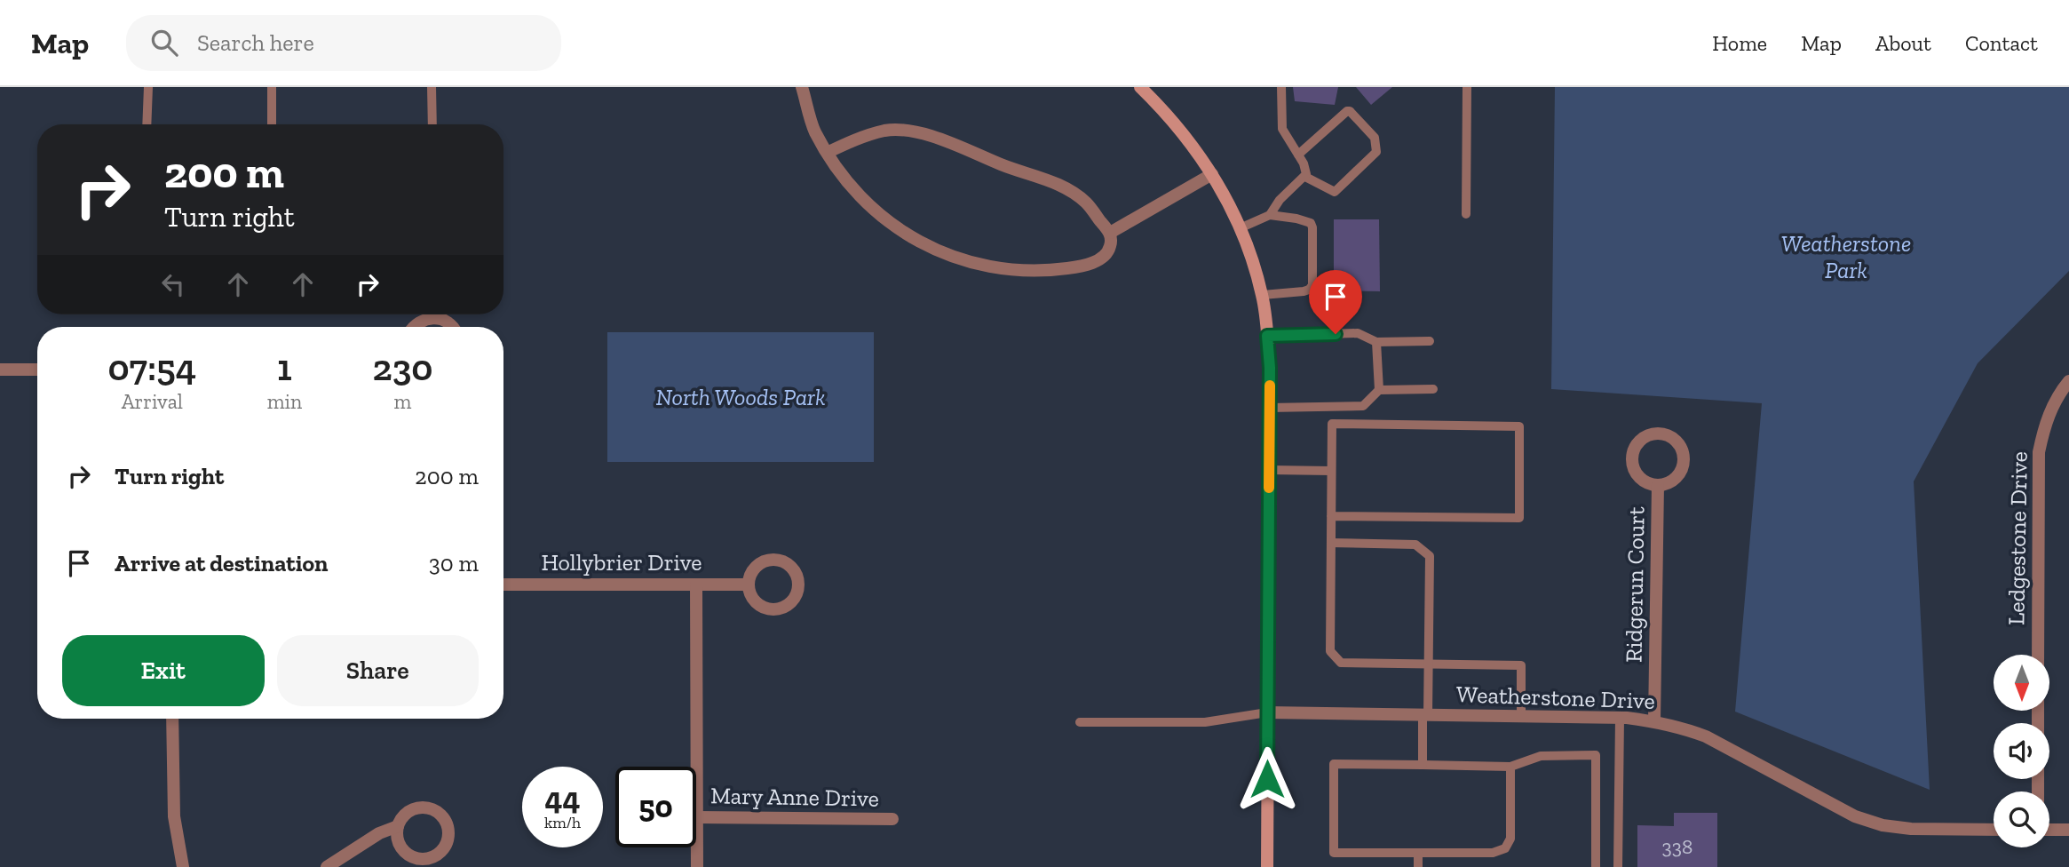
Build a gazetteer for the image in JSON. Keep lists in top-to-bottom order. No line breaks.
{"streets":{"street":["Ledgestone Drive","Hollybrier Drive","Ridgerun Court","Weatherstone Drive","Mary Anne Drive"]},"crossings":[["Ridgerun Court","Weatherstone Drive"]],"parks":["Weatherstone Park","North Woods Park"],"house_numbers":["338"],"north":"bottom","page":{"header":"Map","search":"Search here","nav":["Home","Map","About","Contact"],"turn":["200 m","Turn right"],"eta":["07:54","Arrival","1","min","230","m"],"list":[{"name":"Turn right","value":"200 m"},{"name":"Arrive at destination","value":"30 m"}],"buttons":["Exit","Share"],"speed":"44 km/h","limit":"50"}}
